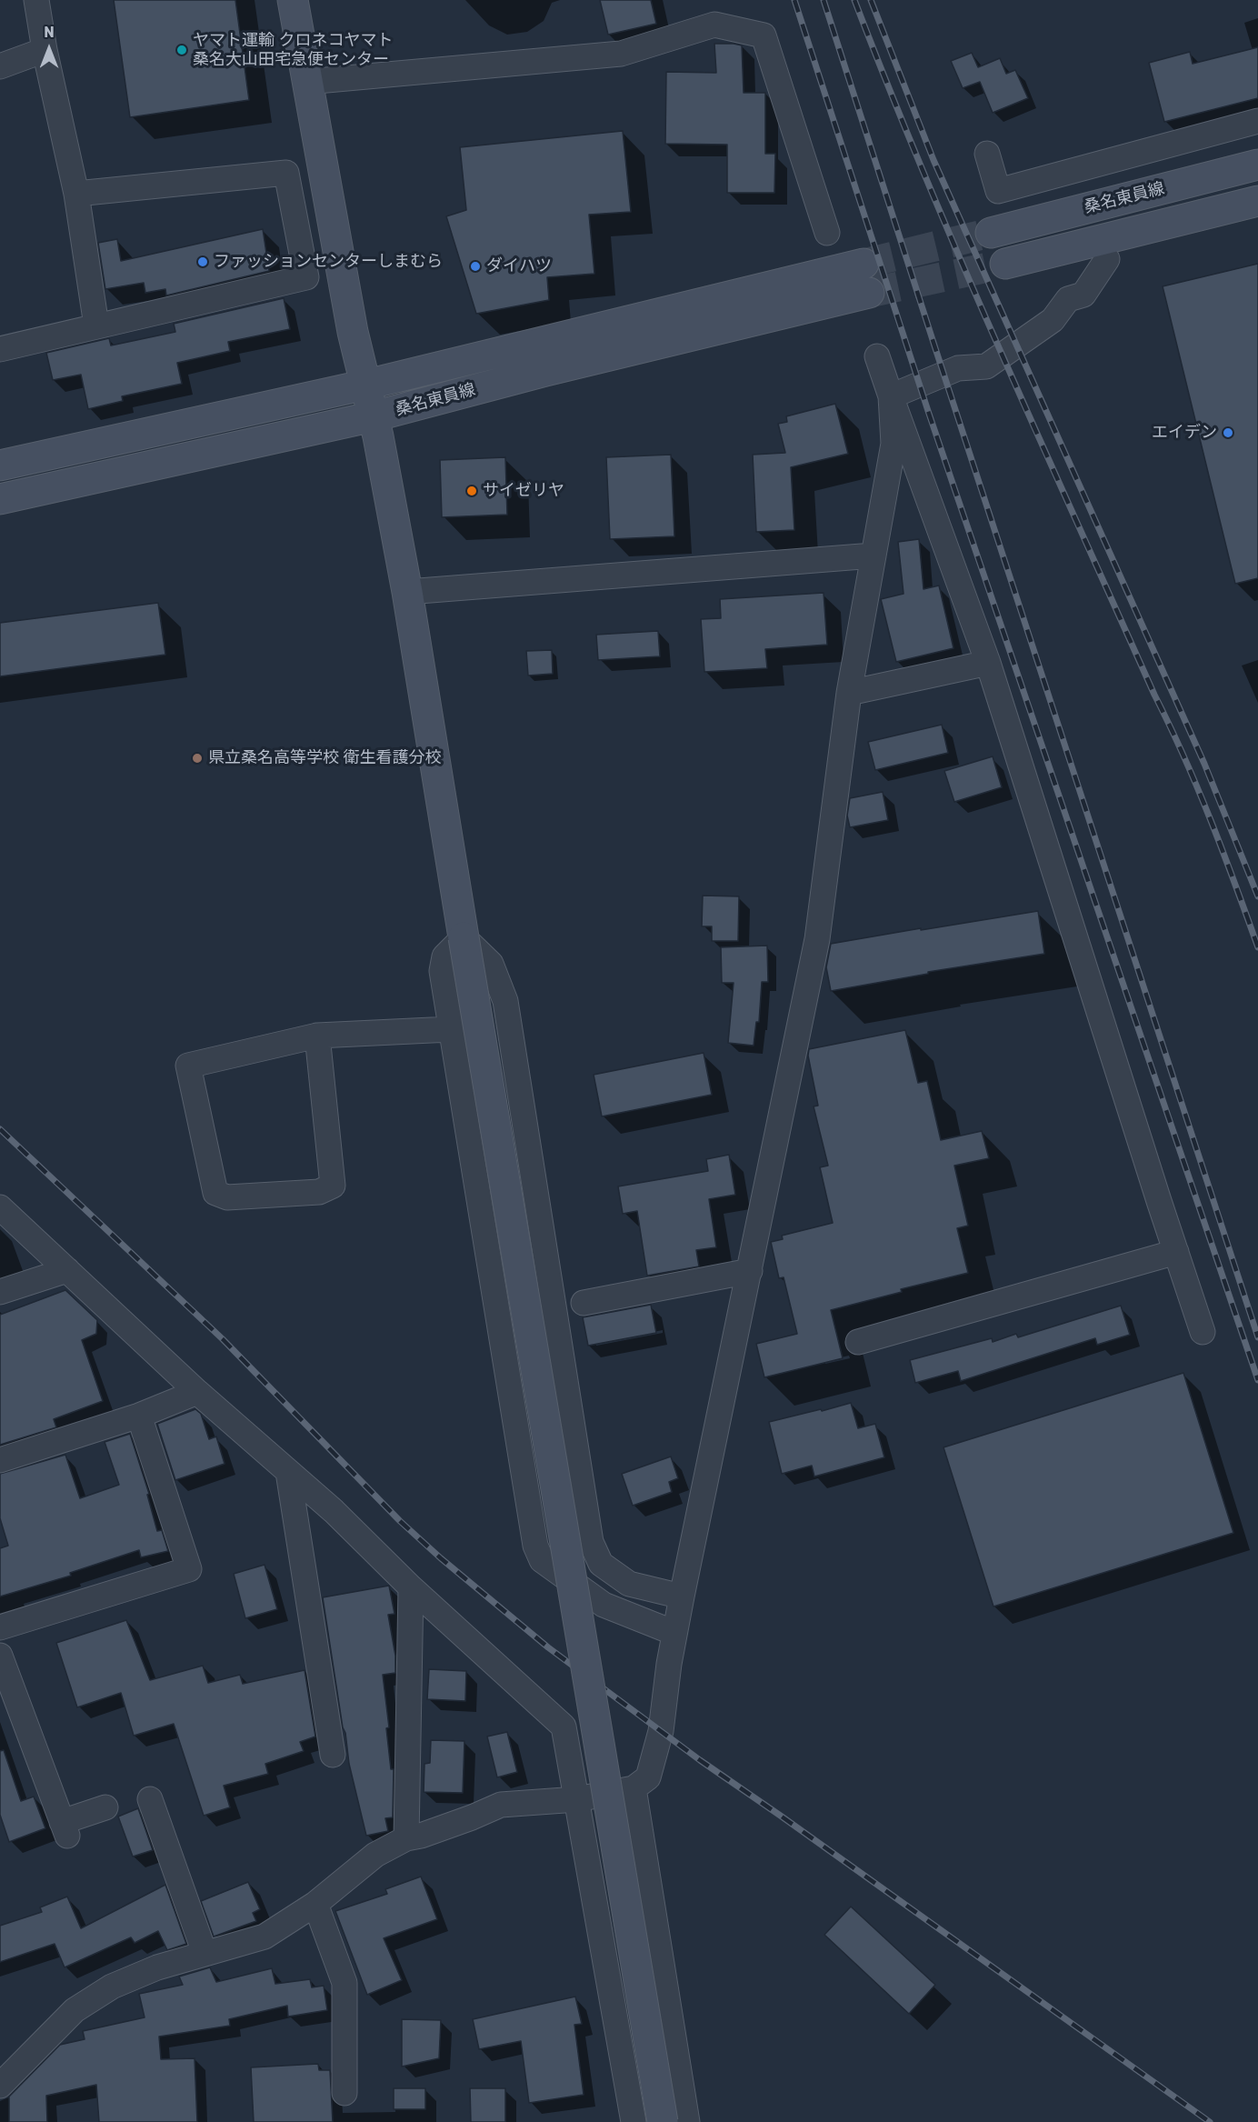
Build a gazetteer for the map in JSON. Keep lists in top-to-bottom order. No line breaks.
{"streets":{"main road":["桑名東員線"]},"places":["ヤマト運輸 クロネコヤマト 桑名大山田宅急便センター","ファッションセンターしまむら","ダイハツ","エイデン","サイゼリヤ","県立桑名高等学校 衛生看護分校"],"north":"top"}
